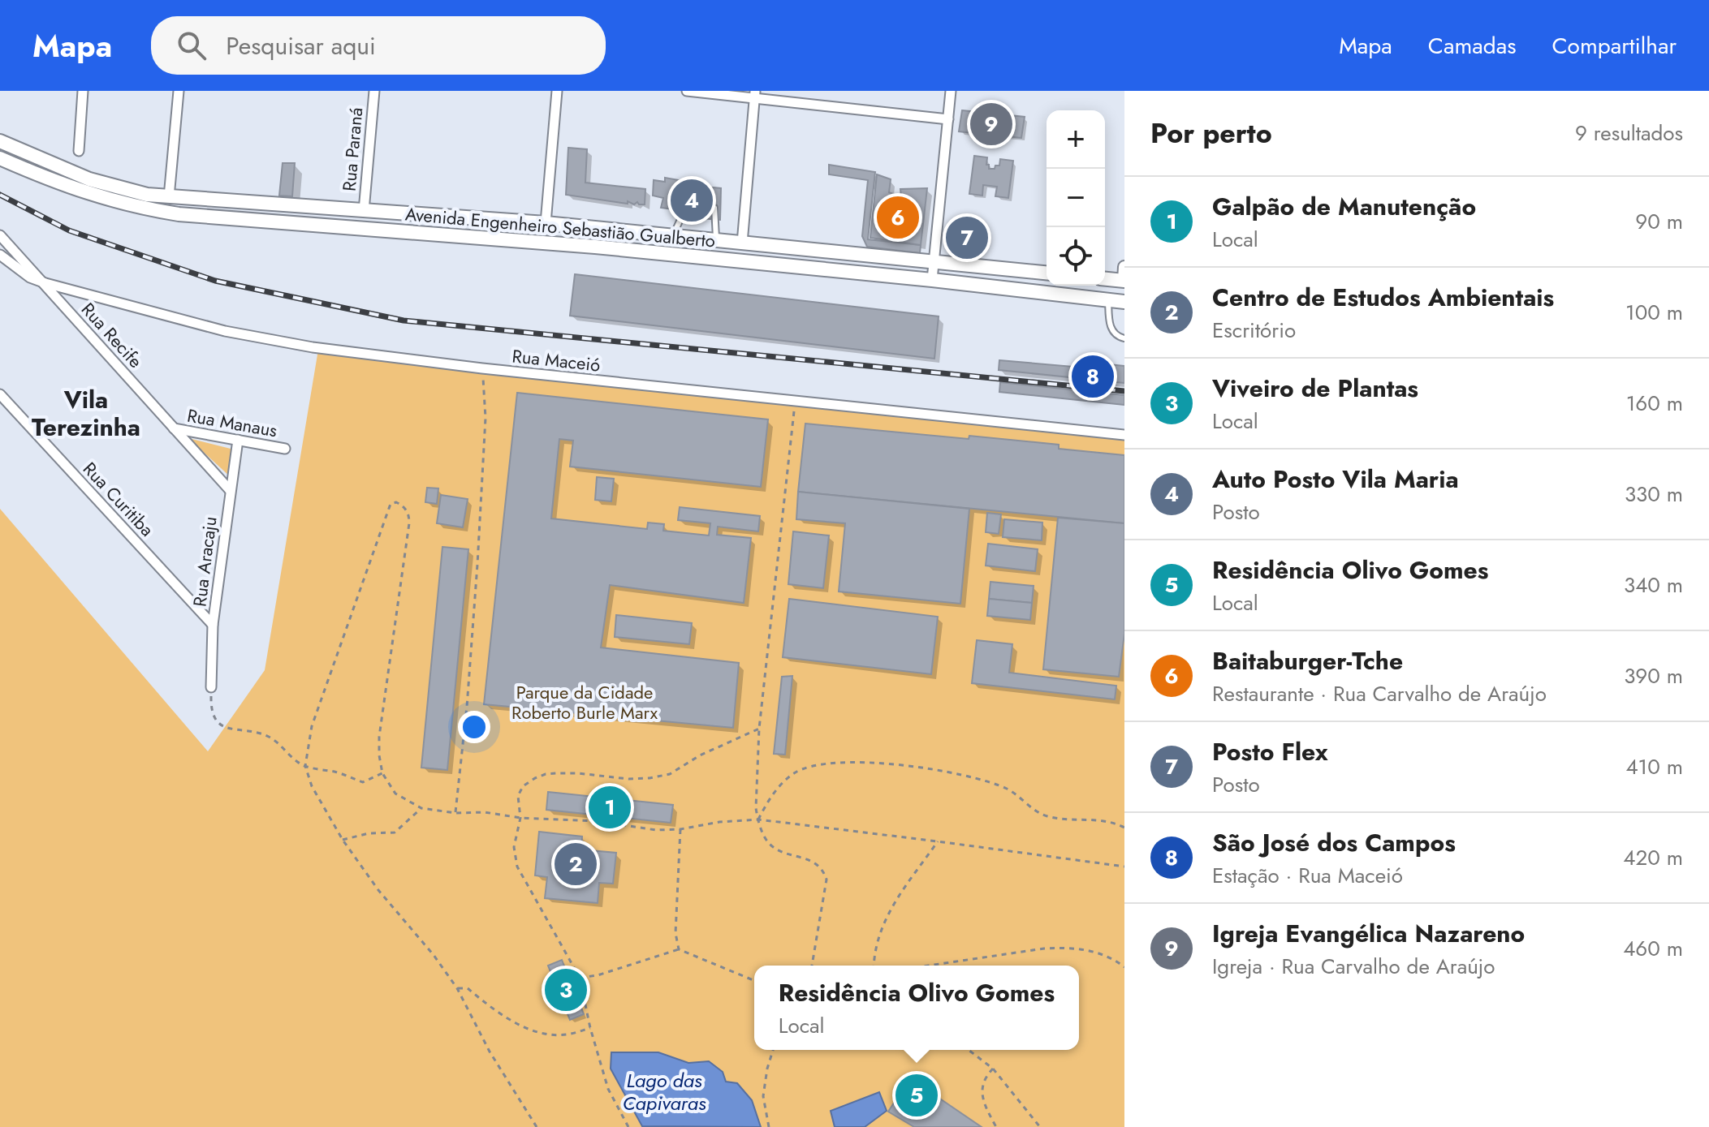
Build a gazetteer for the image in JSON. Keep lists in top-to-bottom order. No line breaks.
{"streets":{"main road":["Avenida Engenheiro Sebastião Gualberto"],"street":["Rua Paraná","Rua Recife","Rua Maceió","Rua Manaus","Rua Curitiba","Rua Aracaju"]},"crossings":[["Rua Paraná","Avenida Engenheiro Sebastião Gualberto"],["Rua Recife","Rua Maceió"],["Rua Recife","Rua Manaus"],["Rua Recife","Rua Aracaju"],["Rua Manaus","Rua Aracaju"],["Rua Curitiba","Rua Aracaju"]],"districts":["Vila Terezinha"],"water":["Lago das Capivaras"],"parks":["Parque da Cidade Roberto Burle Marx"],"page":{"header":"Mapa","search":"Pesquisar aqui","nav":["Mapa","Camadas","Compartilhar"],"heading":["Por perto","9 resultados"],"pins":["9","4","6","7","8","1","2","3","5"],"map_buttons":["+","−"],"list":[{"mark":"1","name":"Galpão de Manutenção","note":"Local","value":"90 m"},{"mark":"2","name":"Centro de Estudos Ambientais","note":"Escritório","value":"100 m"},{"mark":"3","name":"Viveiro de Plantas","note":"Local","value":"160 m"},{"mark":"4","name":"Auto Posto Vila Maria","note":"Posto","value":"330 m"},{"mark":"5","name":"Residência Olivo Gomes","note":"Local","value":"340 m"},{"mark":"6","name":"Baitaburger-Tche","note":"Restaurante · Rua Carvalho de Araújo","value":"390 m"},{"mark":"7","name":"Posto Flex","note":"Posto","value":"410 m"},{"mark":"8","name":"São José dos Campos","note":"Estação · Rua Maceió","value":"420 m"},{"mark":"9","name":"Igreja Evangélica Nazareno","note":"Igreja · Rua Carvalho de Araújo","value":"460 m"}],"popup":["Residência Olivo Gomes","Local"]}}
